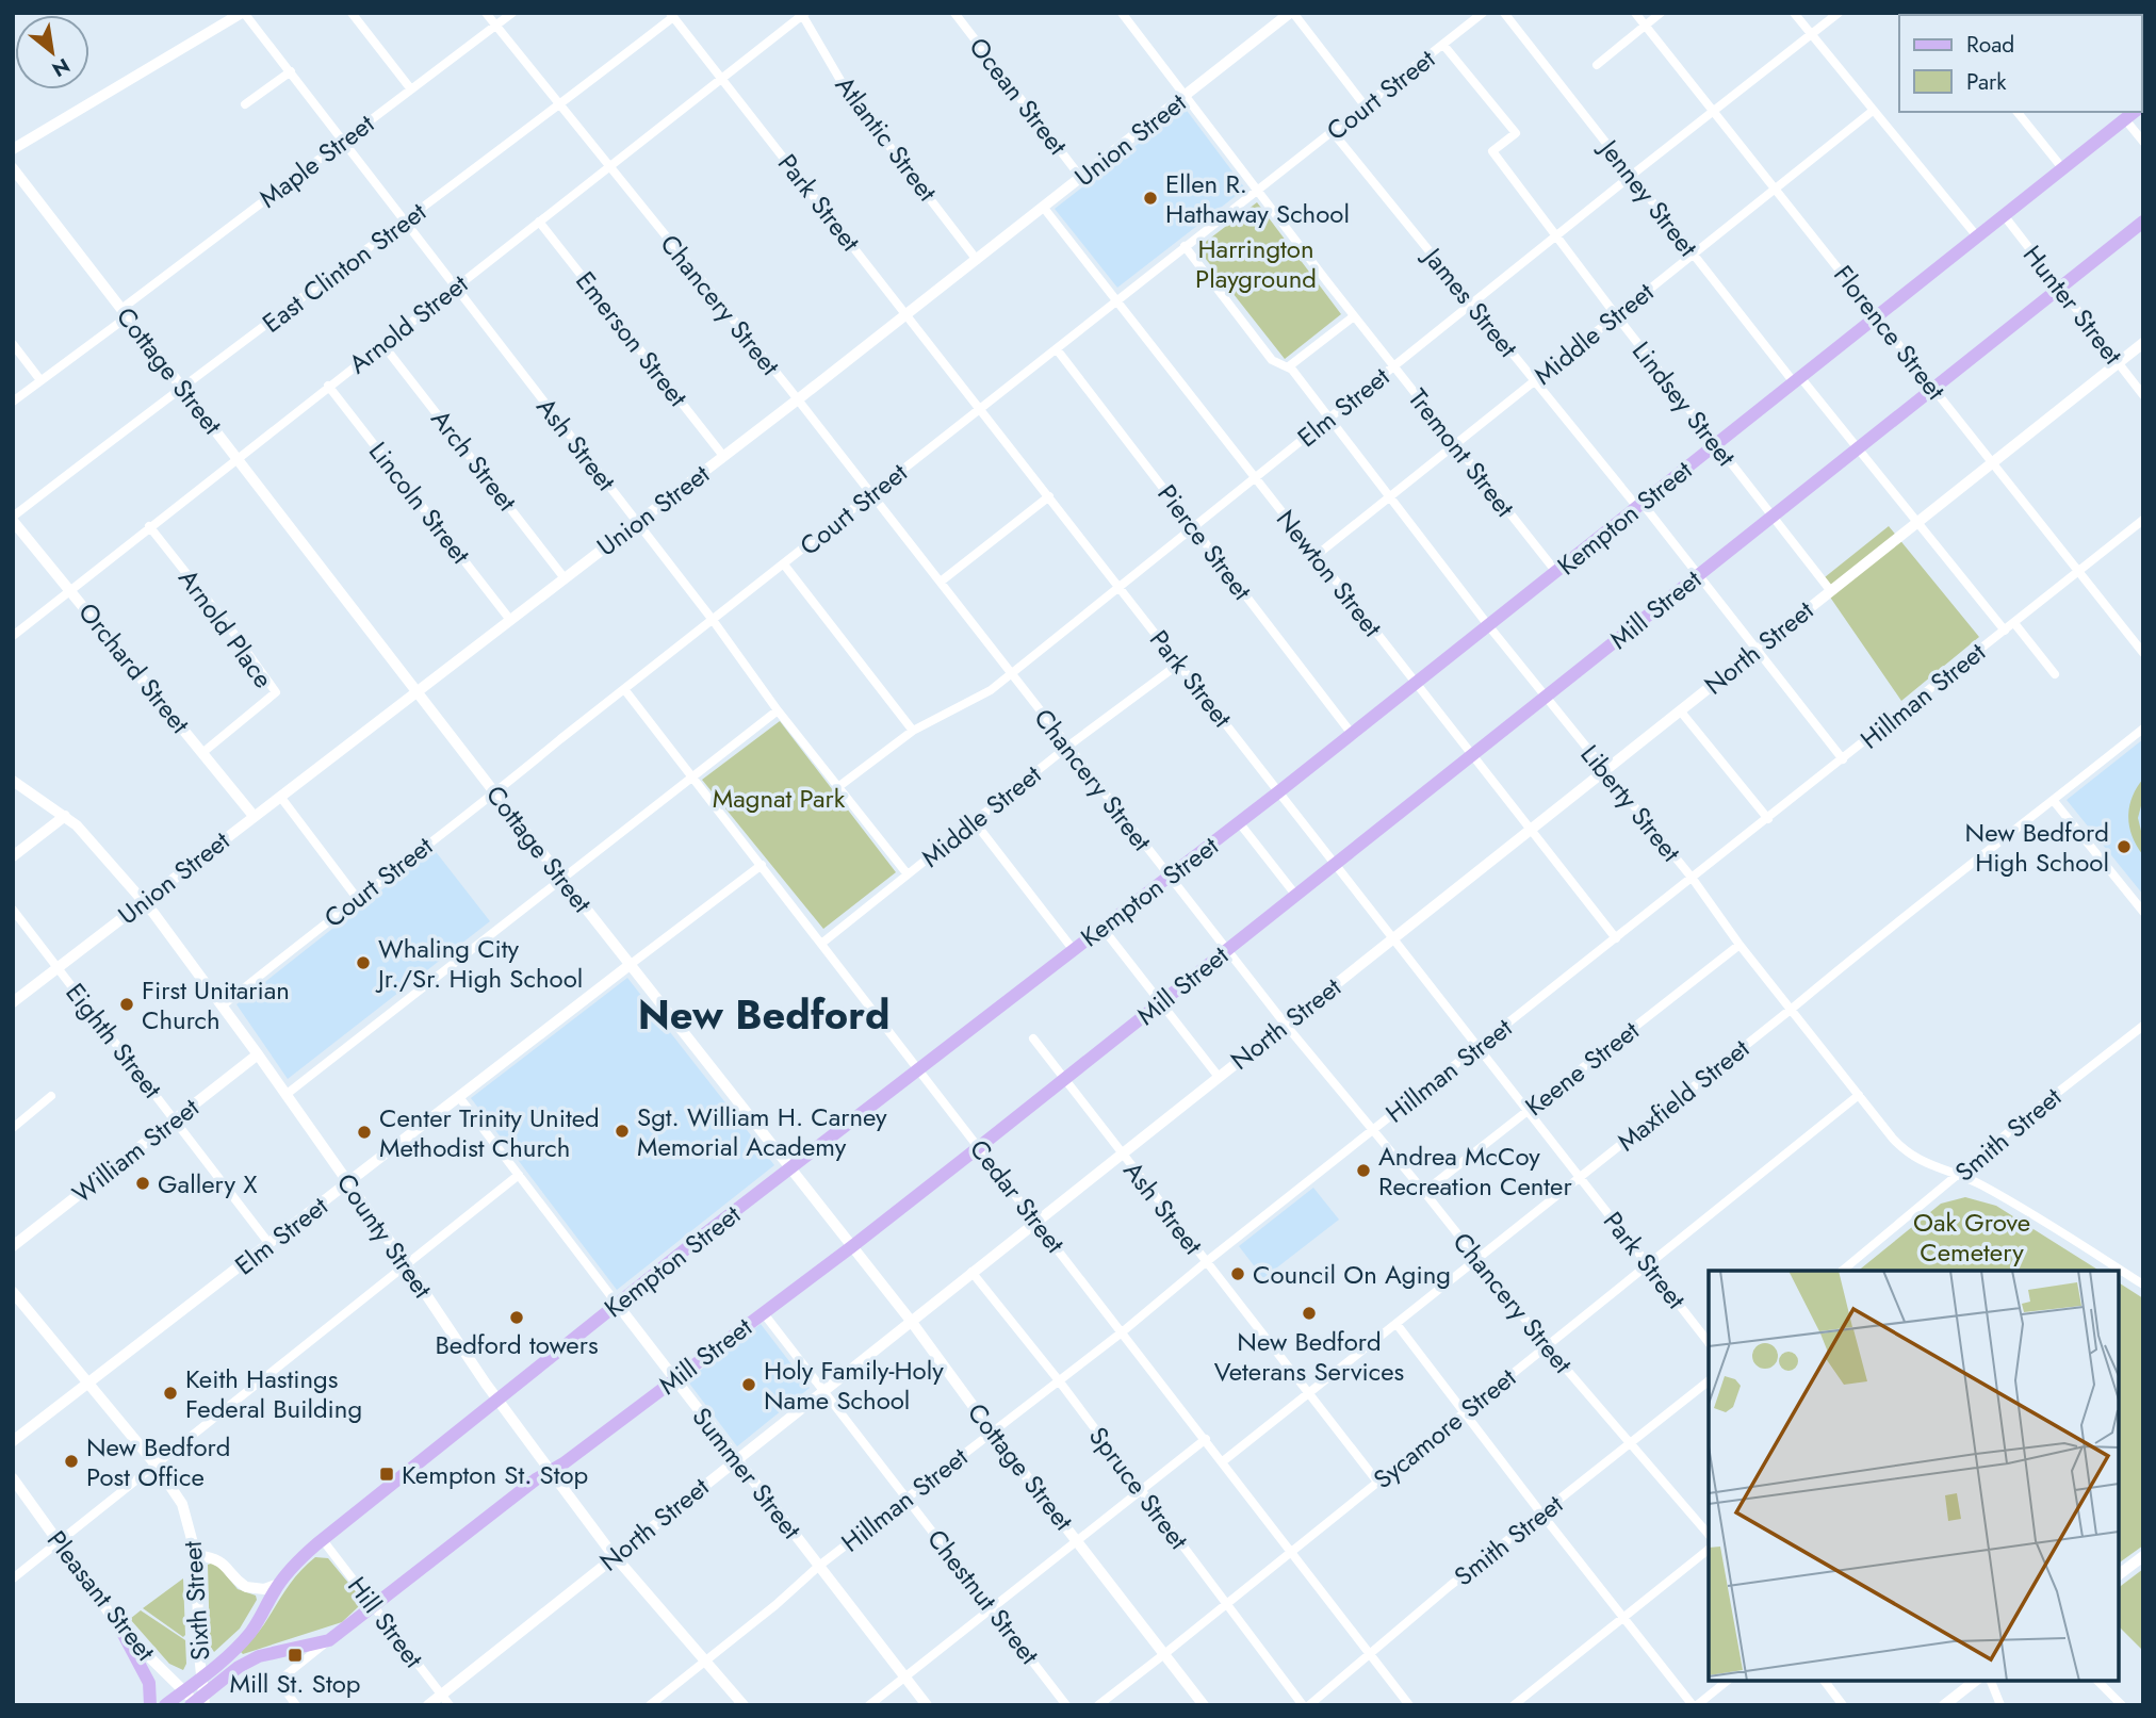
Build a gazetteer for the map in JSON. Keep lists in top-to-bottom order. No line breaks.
{"streets":{"main road":["Union Street","Cottage Street","Elm Street","Kempton Street","Mill Street","North Street","Orchard Street","William Street","County Street","Summer Street","Pleasant Street","Sixth Street"],"street":["Court Street","Ocean Street","Atlantic Street","Maple Street","Jenney Street","Park Street","East Clinton Street","James Street","Chancery Street","Hunter Street","Arnold Street","Florence Street","Middle Street","Emerson Street","Lindsey Street","Ash Street","Tremont Street","Arch Street","Lincoln Street","Pierce Street","Newton Street","Arnold Place","Hillman Street","Liberty Street","Eighth Street","Keene Street","Maxfield Street","Smith Street","Cedar Street","Sycamore Street","Spruce Street","Chestnut Street","Hill Street"]},"crossings":[["Court Street","Park Street"],["Court Street","James Street"],["Court Street","Chancery Street"],["Court Street","Cottage Street"],["Court Street","Lindsey Street"],["Court Street","Ash Street"],["Court Street","Tremont Street"],["Court Street","Pierce Street"],["Court Street","Newton Street"],["Court Street","Liberty Street"],["Court Street","Cedar Street"],["Court Street","County Street"],["Ocean Street","Union Street"],["Atlantic Street","Union Street"],["Atlantic Street","Arnold Street"],["Union Street","Park Street"],["Union Street","Chancery Street"],["Union Street","Emerson Street"],["Union Street","Cottage Street"],["Union Street","Ash Street"],["Union Street","Tremont Street"],["Union Street","Arch Street"],["Union Street","Lincoln Street"],["Union Street","Newton Street"],["Union Street","Orchard Street"],["Union Street","Eighth Street"],["Union Street","County Street"],["Maple Street","Chancery Street"],["Maple Street","Cottage Street"],["Maple Street","Ash Street"],["Jenney Street","Middle Street"],["Jenney Street","Elm Street"],["Jenney Street","Kempton Street"],["Jenney Street","Mill Street"],["Jenney Street","North Street"],["Jenney Street","Hillman Street"],["Park Street","East Clinton Street"],["Park Street","Arnold Street"],["Park Street","Middle Street"],["Park Street","Elm Street"],["Park Street","Kempton Street"],["Park Street","Mill Street"],["Park Street","North Street"],["Park Street","Hillman Street"],["Park Street","Keene Street"],["Park Street","Maxfield Street"],["Park Street","Sycamore Street"],["East Clinton Street","Chancery Street"],["East Clinton Street","Cottage Street"],["East Clinton Street","Ash Street"],["East Clinton Street","Orchard Street"],["James Street","Middle Street"],["James Street","Elm Street"],["James Street","Kempton Street"],["James Street","Mill Street"],["James Street","North Street"],["James Street","Hillman Street"],["Chancery Street","Arnold Street"],["Chancery Street","Middle Street"],["Chancery Street","Elm Street"],["Chancery Street","Kempton Street"],["Chancery Street","Mill Street"],["Chancery Street","North Street"],["Chancery Street","Hillman Street"],["Chancery Street","Keene Street"],["Chancery Street","Maxfield Street"],["Chancery Street","Smith Street"],["Chancery Street","Sycamore Street"],["Hunter Street","Kempton Street"],["Hunter Street","Mill Street"],["Hunter Street","North Street"],["Arnold Street","Emerson Street"],["Arnold Street","Cottage Street"],["Arnold Street","Ash Street"],["Arnold Street","Arch Street"],["Arnold Street","Lincoln Street"],["Arnold Street","Arnold Place"],["Arnold Street","Orchard Street"],["Florence Street","Middle Street"],["Florence Street","Elm Street"],["Florence Street","Kempton Street"],["Florence Street","Mill Street"],["Florence Street","North Street"],["Florence Street","Hillman Street"],["Middle Street","Lindsey Street"],["Middle Street","Ash Street"],["Middle Street","Tremont Street"],["Middle Street","Newton Street"],["Middle Street","Liberty Street"],["Middle Street","Cedar Street"],["Cottage Street","Elm Street"],["Cottage Street","Kempton Street"],["Cottage Street","Mill Street"],["Cottage Street","North Street"],["Cottage Street","Hillman Street"],["Cottage Street","Sycamore Street"],["Lindsey Street","Elm Street"],["Lindsey Street","Kempton Street"],["Lindsey Street","Mill Street"],["Lindsey Street","North Street"],["Elm Street","Ash Street"],["Elm Street","Tremont Street"],["Elm Street","Pierce Street"],["Elm Street","Newton Street"],["Elm Street","Liberty Street"],["Elm Street","Eighth Street"],["Elm Street","Cedar Street"],["Elm Street","County Street"],["Elm Street","Summer Street"],["Elm Street","Sixth Street"],["Ash Street","Mill Street"],["Ash Street","North Street"],["Ash Street","Hillman Street"],["Ash Street","Maxfield Street"],["Ash Street","Sycamore Street"],["Tremont Street","Kempton Street"],["Kempton Street","Pierce Street"],["Kempton Street","Newton Street"],["Kempton Street","Liberty Street"],["Kempton Street","Cedar Street"],["Kempton Street","County Street"],["Kempton Street","Summer Street"],["Kempton Street","Pleasant Street"],["Kempton Street","Sixth Street"],["Kempton Street","Hill Street"],["Newton Street","Mill Street"],["Newton Street","North Street"],["Newton Street","Hillman Street"],["Mill Street","Liberty Street"],["Mill Street","Cedar Street"],["Mill Street","County Street"],["Mill Street","Summer Street"],["Mill Street","Pleasant Street"],["Mill Street","Chestnut Street"],["Mill Street","Sixth Street"],["Mill Street","Hill Street"],["Arnold Place","Orchard Street"],["North Street","Liberty Street"],["North Street","Cedar Street"],["North Street","County Street"],["North Street","Summer Street"],["North Street","Spruce Street"],["North Street","Chestnut Street"],["North Street","Hill Street"],["Hillman Street","Liberty Street"],["Hillman Street","Cedar Street"],["Hillman Street","County Street"],["Hillman Street","Summer Street"],["Hillman Street","Spruce Street"],["Hillman Street","Chestnut Street"],["Liberty Street","Keene Street"],["Liberty Street","Maxfield Street"],["Liberty Street","Smith Street"],["Liberty Street","Sycamore Street"],["Eighth Street","William Street"],["Maxfield Street","Cedar Street"],["Smith Street","Cedar Street"],["William Street","County Street"],["Cedar Street","Sycamore Street"],["Sycamore Street","Spruce Street"],["Pleasant Street","Sixth Street"]],"districts":["New Bedford"],"parks":["Harrington Playground","Magnat Park","Oak Grove Cemetery"],"places":{"other":["Ellen R. Hathaway School","New Bedford High School","Whaling City Jr./Sr. High School","First Unitarian Church","Sgt. William H. Carney Memorial Academy","Center Trinity United Methodist Church","Andrea McCoy Recreation Center","Gallery X","Council On Aging","New Bedford Veterans Services","Bedford towers","Holy Family-Holy Name School","Keith Hastings Federal Building","New Bedford Post Office"],"transit":["Kempton St. Stop","Mill St. Stop"]},"legend":["Road","Park"],"north":"bottom right"}
